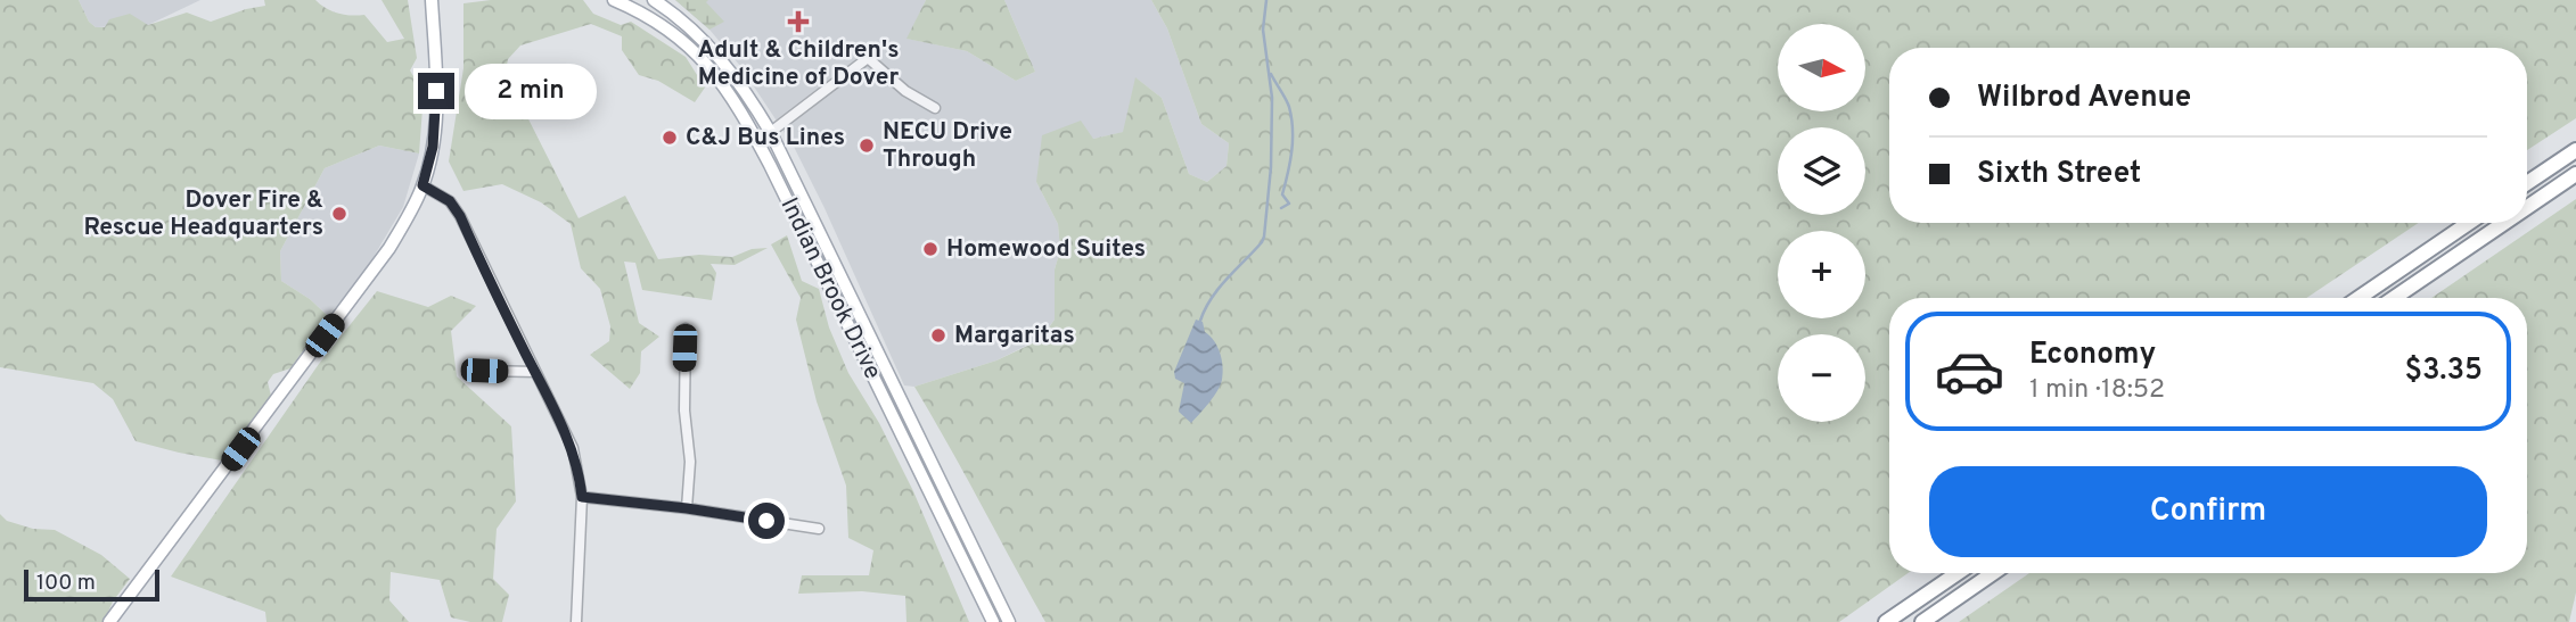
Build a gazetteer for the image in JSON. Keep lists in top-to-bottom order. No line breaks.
{"streets":{"main road":["Indian Brook Drive"]},"places":{"health":["Adult & Children's Medicine of Dover"],"other":["C&J Bus Lines","NECU Drive Through","Dover Fire & Rescue Headquarters","Homewood Suites","Margaritas"]},"scale_bar":"100 m","north":"right","page":{"map_buttons":["+","−"],"banner":["Wilbrod Avenue","Sixth Street"],"bubble":"2 min","list":[{"name":"Economy","note":"1 min · 18:52","value":"$3.35"}],"buttons":"Confirm","scale":"100 m"}}
